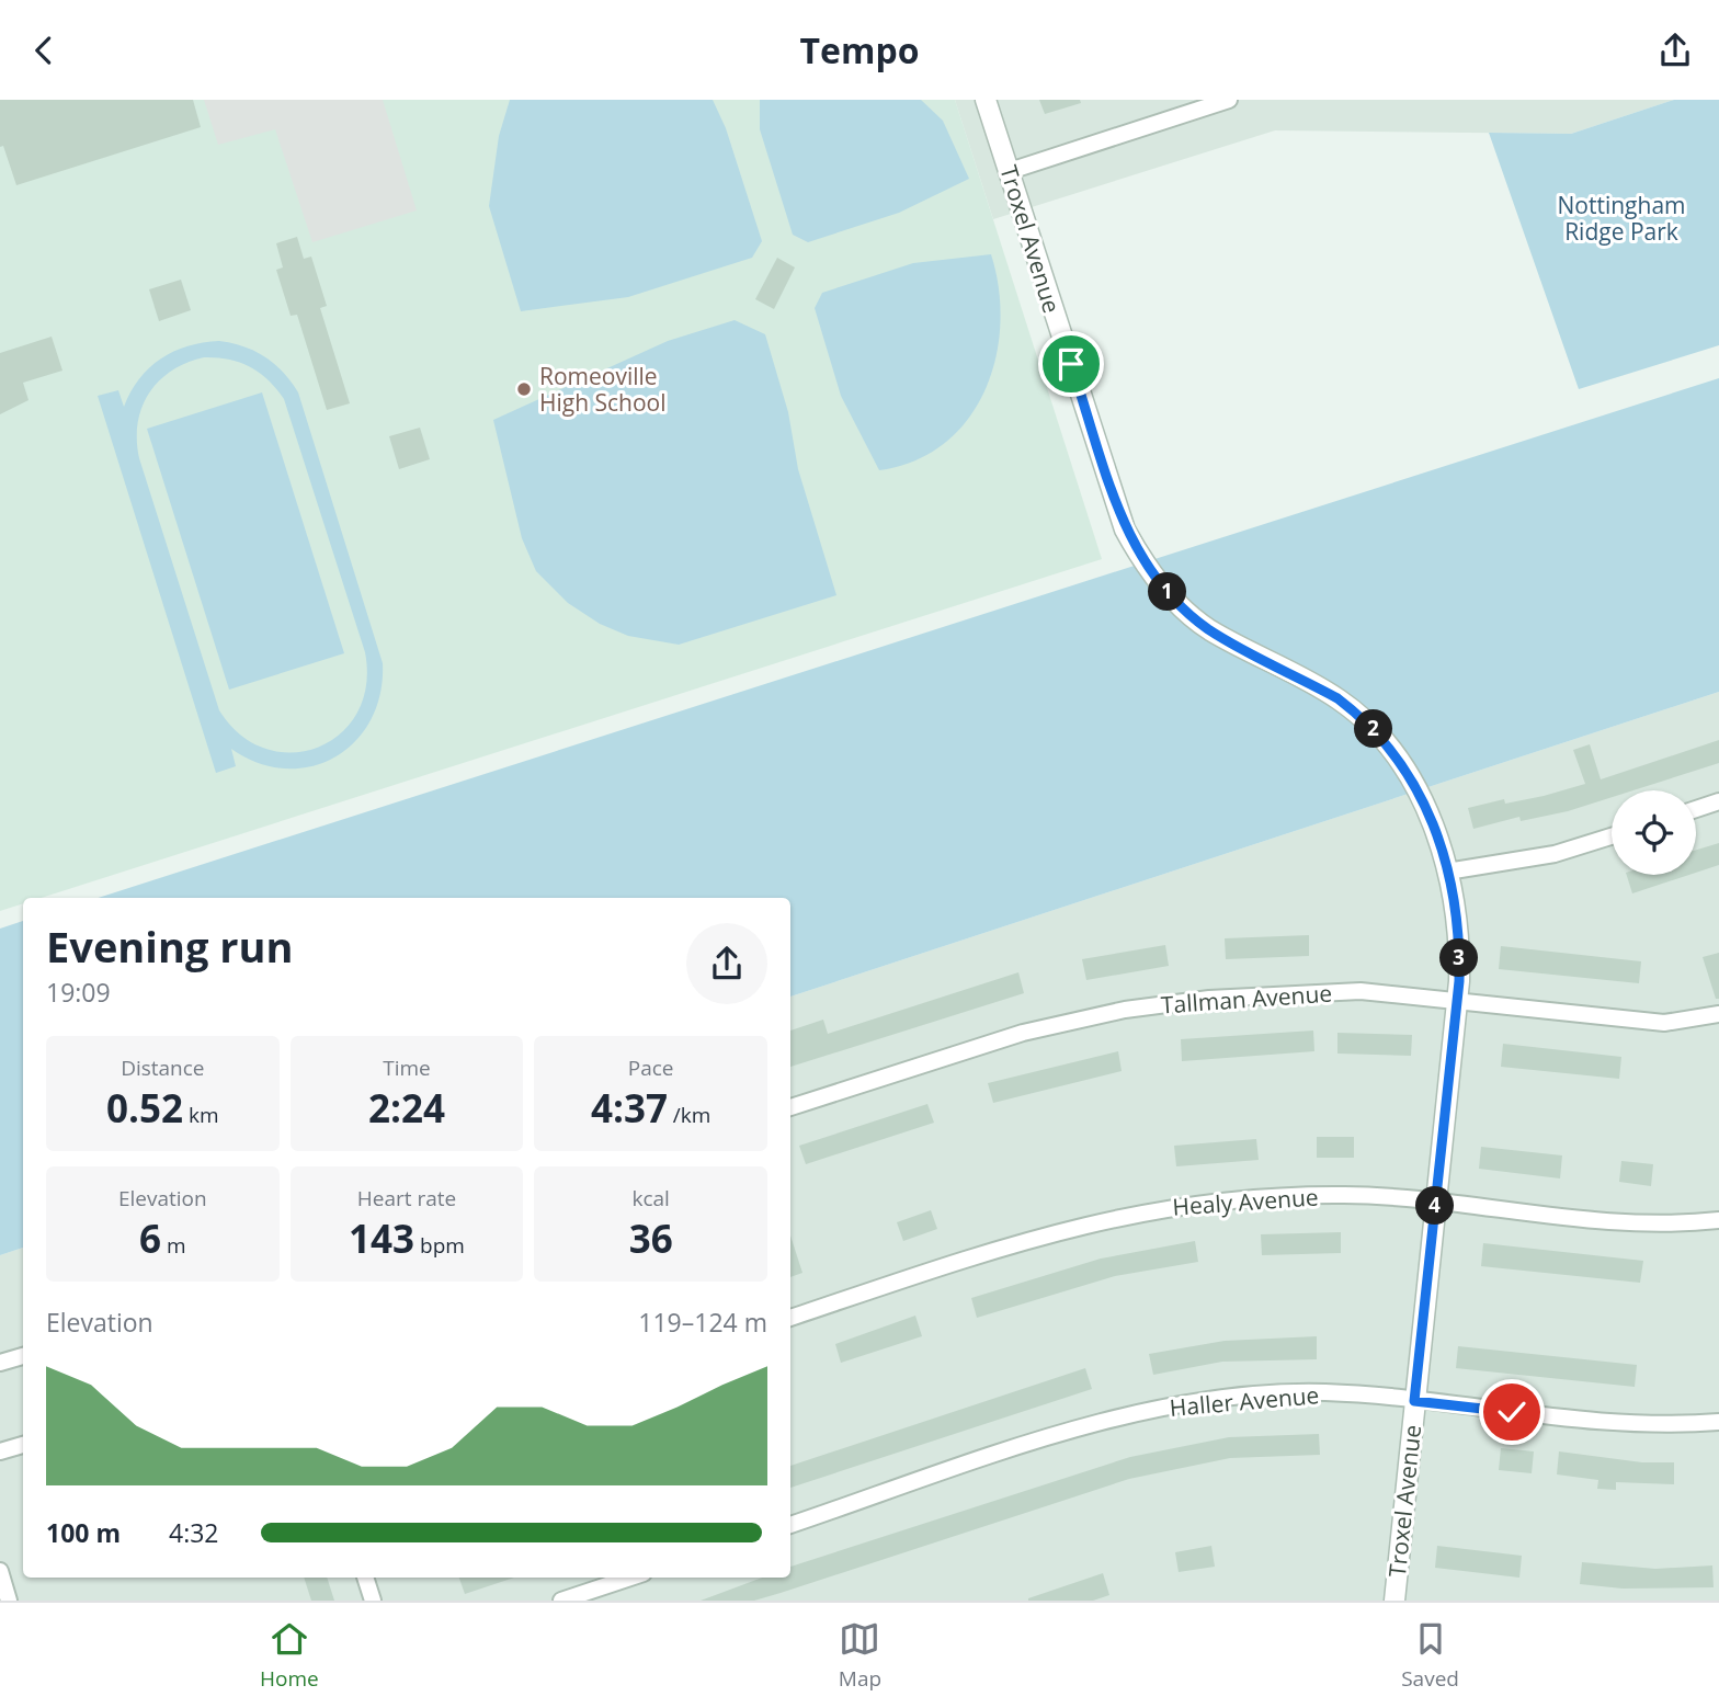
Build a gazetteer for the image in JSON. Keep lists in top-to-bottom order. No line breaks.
{"streets":{"street":["Troxel Avenue","Tallman Avenue","Healy Avenue","Haller Avenue"]},"crossings":[["Troxel Avenue","Tallman Avenue"],["Troxel Avenue","Healy Avenue"],["Troxel Avenue","Haller Avenue"]],"parks":["Nottingham Ridge Park"],"places":["Romeoville High School"],"page":{"header":"Tempo","pins":["1","2","3","4"],"heading":["Evening run","19:09"],"stats":[["Distance","0.52 km"],["Time","2:24"],["Pace","4:37 /km"],["Elevation","6 m"],["Heart rate","143 bpm"],["kcal","36"]],"chart":["Elevation","119–124 m"],"list":[{"name":"100 m","note":"4:32"}],"tabs":["Home","Map","Saved"]}}
